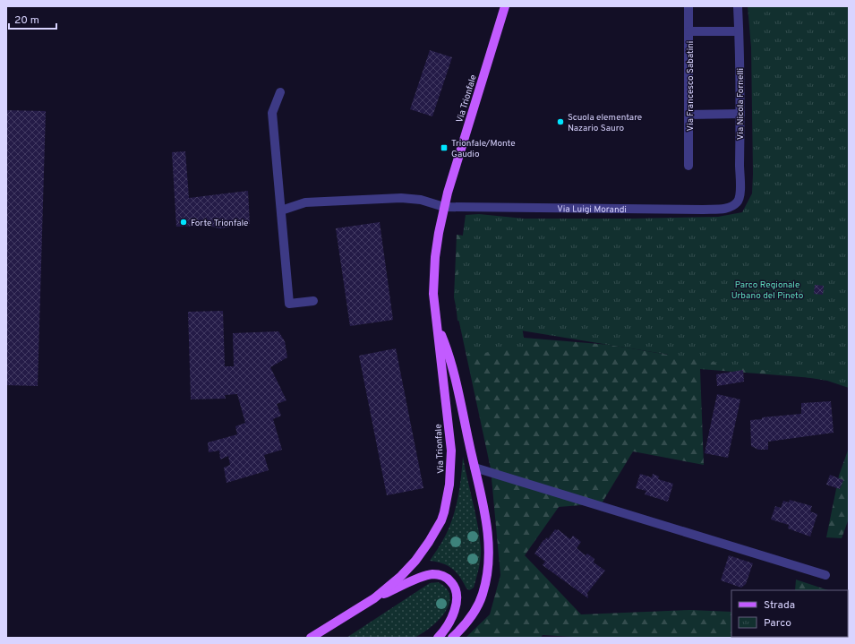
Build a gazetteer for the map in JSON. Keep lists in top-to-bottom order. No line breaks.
{"streets":{"main road":["Via Trionfale"],"street":["Via Francesco Sabatini","Via Nicola Fornelli","Via Luigi Morandi"]},"crossings":[["Via Trionfale","Via Luigi Morandi"],["Via Nicola Fornelli","Via Luigi Morandi"]],"parks":["Parco Regionale Urbano del Pineto"],"places":{"other":["Scuola elementare Nazario Sauro","Forte Trionfale"],"transit":["Trionfale/Monte Gaudio"]},"legend":["Strada","Parco"],"scale_bar":"20 m"}
